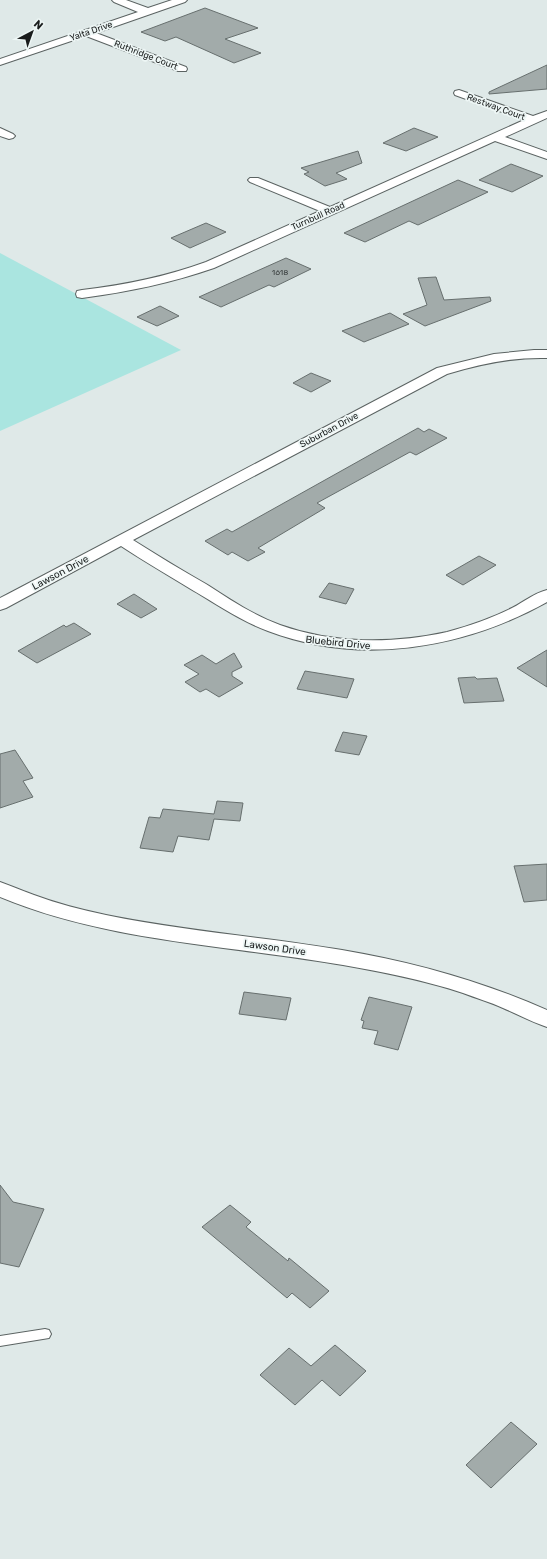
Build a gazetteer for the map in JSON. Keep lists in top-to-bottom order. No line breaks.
{"streets":{"street":["Yalta Drive","Ruthridge Court","Restway Court","Turnbull Road","Suburban Drive","Lawson Drive","Bluebird Drive"]},"crossings":[["Yalta Drive","Ruthridge Court"],["Restway Court","Turnbull Road"],["Suburban Drive","Lawson Drive"],["Suburban Drive","Bluebird Drive"],["Lawson Drive","Bluebird Drive"]],"house_numbers":["1618"],"north":"top right"}
